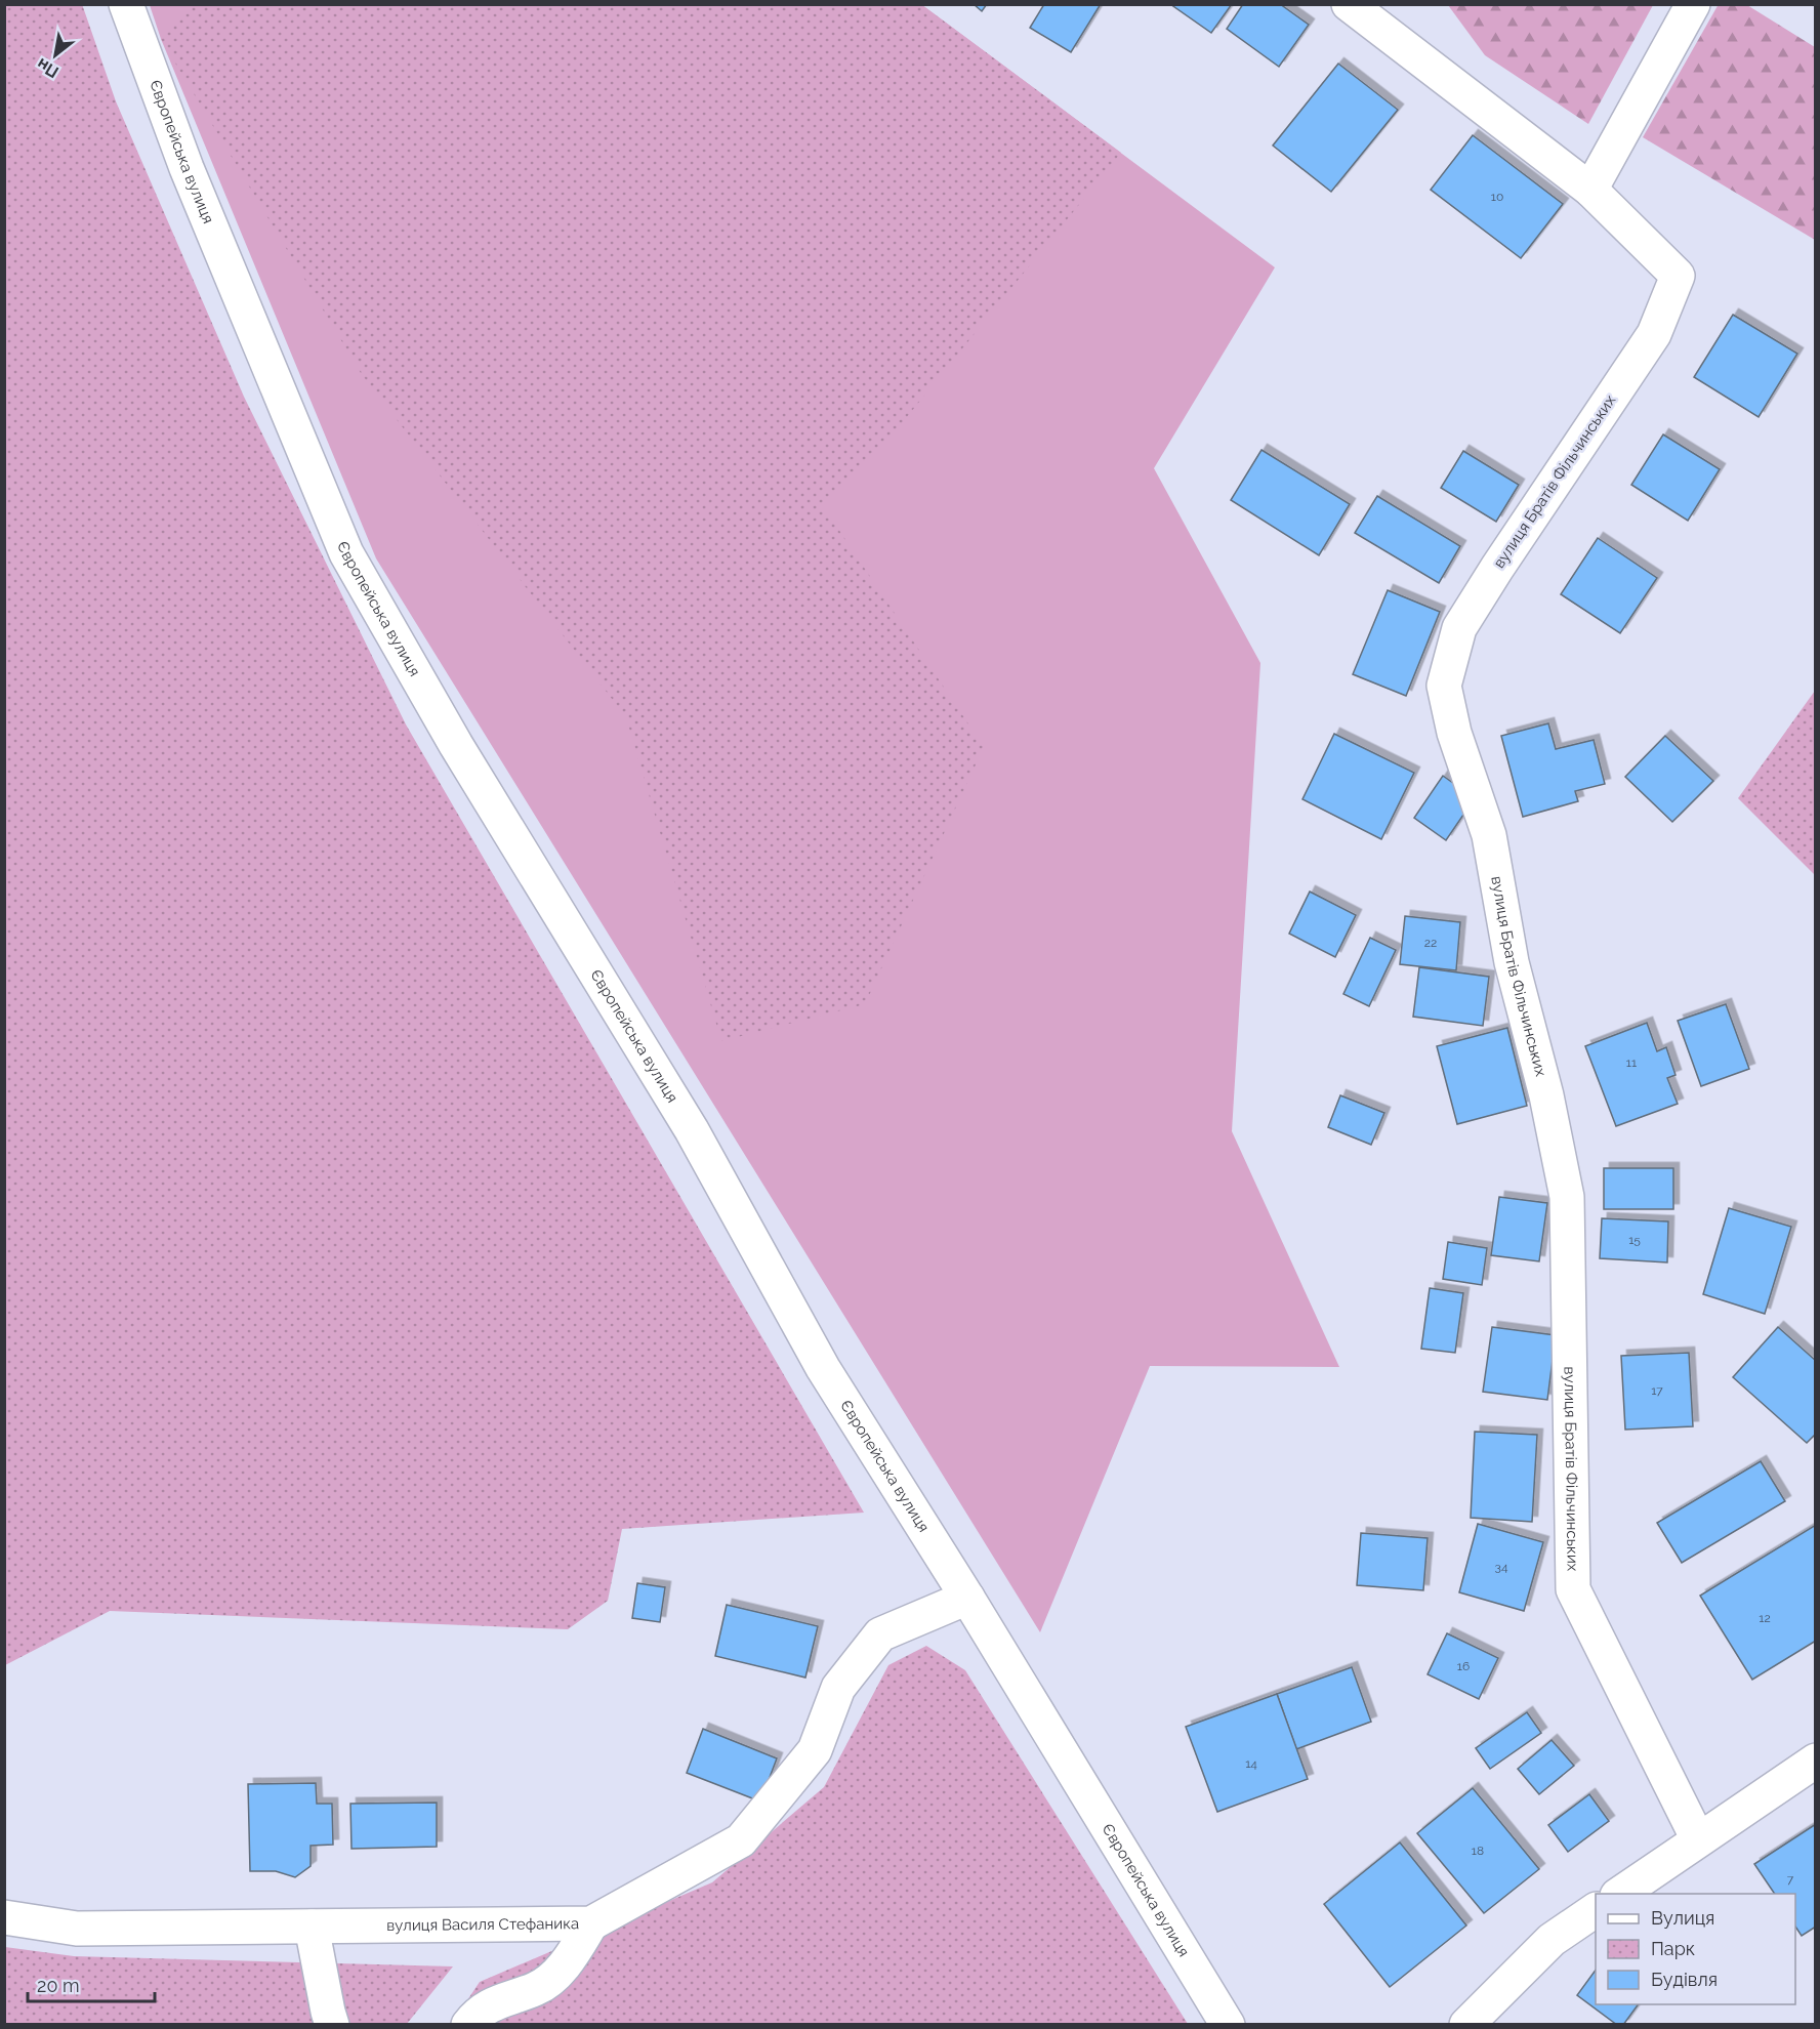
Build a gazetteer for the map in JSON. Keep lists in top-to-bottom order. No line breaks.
{"streets":{"street":["Європейська вулиця","вулиця Братів Фільчинських","вулиця Василя Стефаника"]},"crossings":[["Європейська вулиця","вулиця Василя Стефаника"]],"house_numbers":["10","22","11","15","17","34","12","16","14","18","7"],"legend":["Вулиця","Парк","Будівля"],"scale_bar":"20 m","north":"bottom left"}
